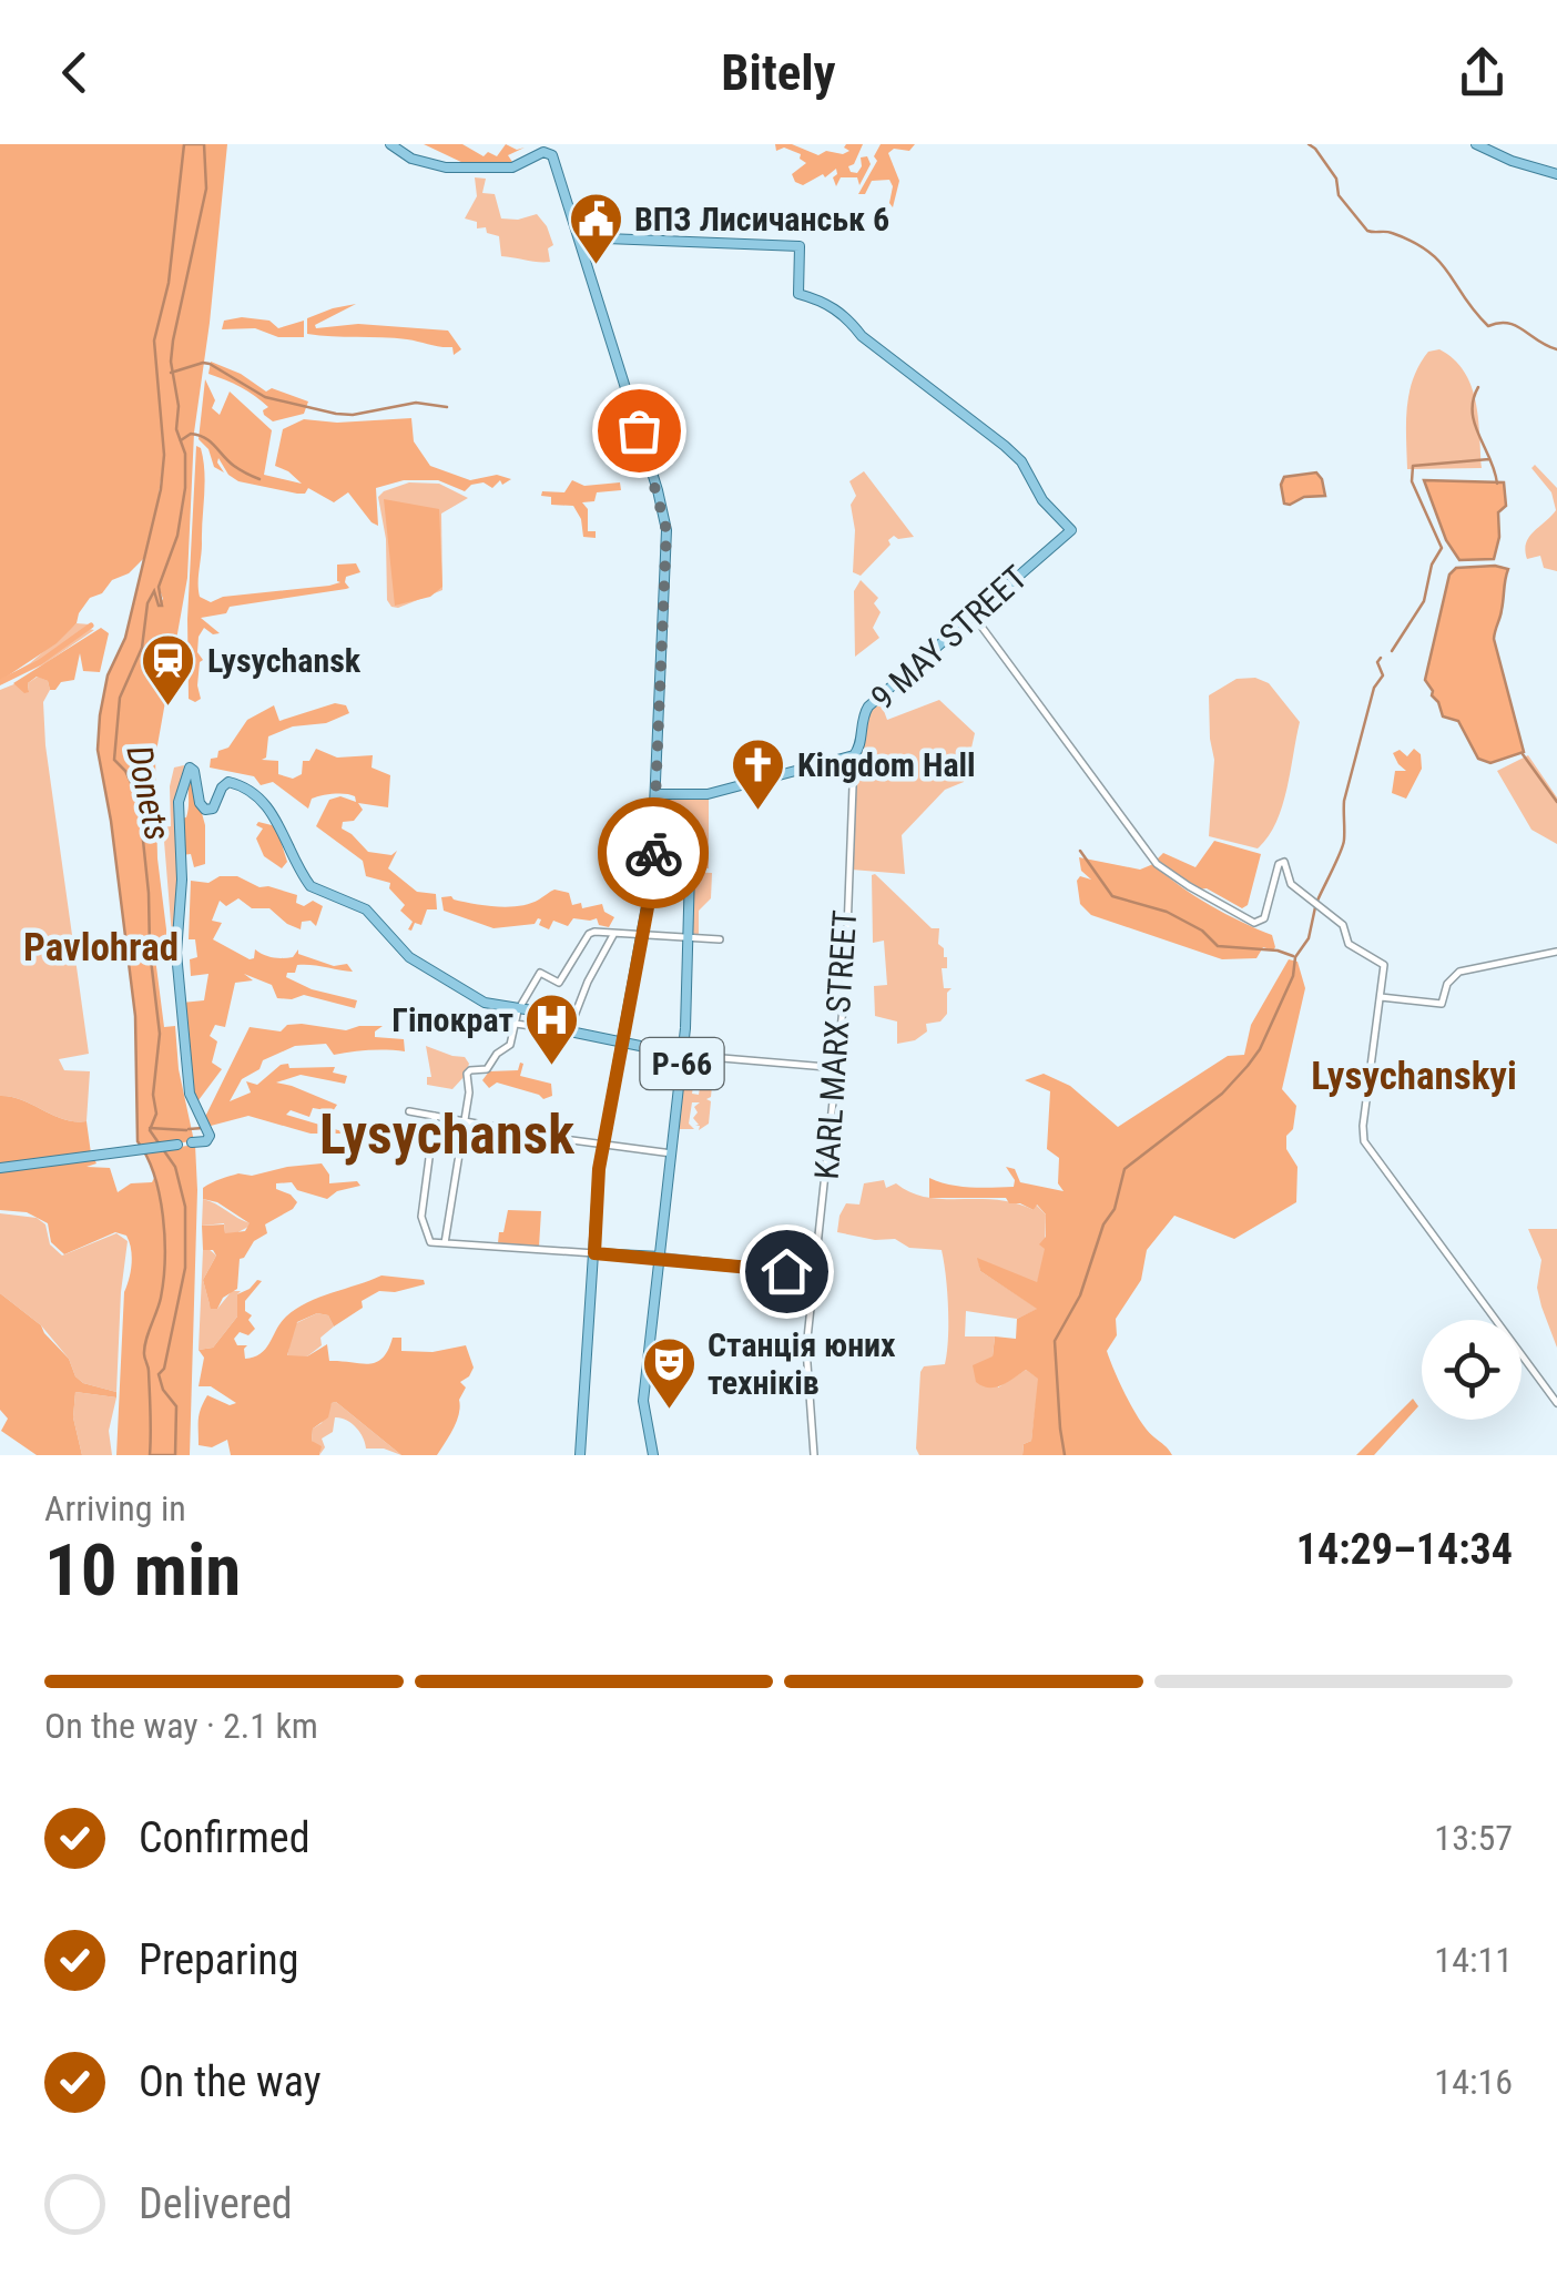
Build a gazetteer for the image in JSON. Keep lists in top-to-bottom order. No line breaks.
{"streets":{"main road":["9 MAY STREET","Р-66"],"street":["KARL MARX STREET"]},"crossings":[["9 MAY STREET","KARL MARX STREET"],["9 MAY STREET","Р-66"]],"districts":["Pavlohrad","Lysychanskyi","Lysychansk"],"water":["Donets"],"places":{"public building":["ВПЗ Лисичанськ 6"],"station":["Lysychansk"],"church":["Kingdom Hall"],"hospital":["Гіпократ"],"theatre":["Станція юних техніків"]},"page":{"header":"Bitely","heading":["10 min","Arriving in","14:29–14:34"],"bar":"On the way · 2.1 km","list":[["Confirmed","13:57"],["Preparing","14:11"],["On the way","14:16"],"Delivered"]}}
